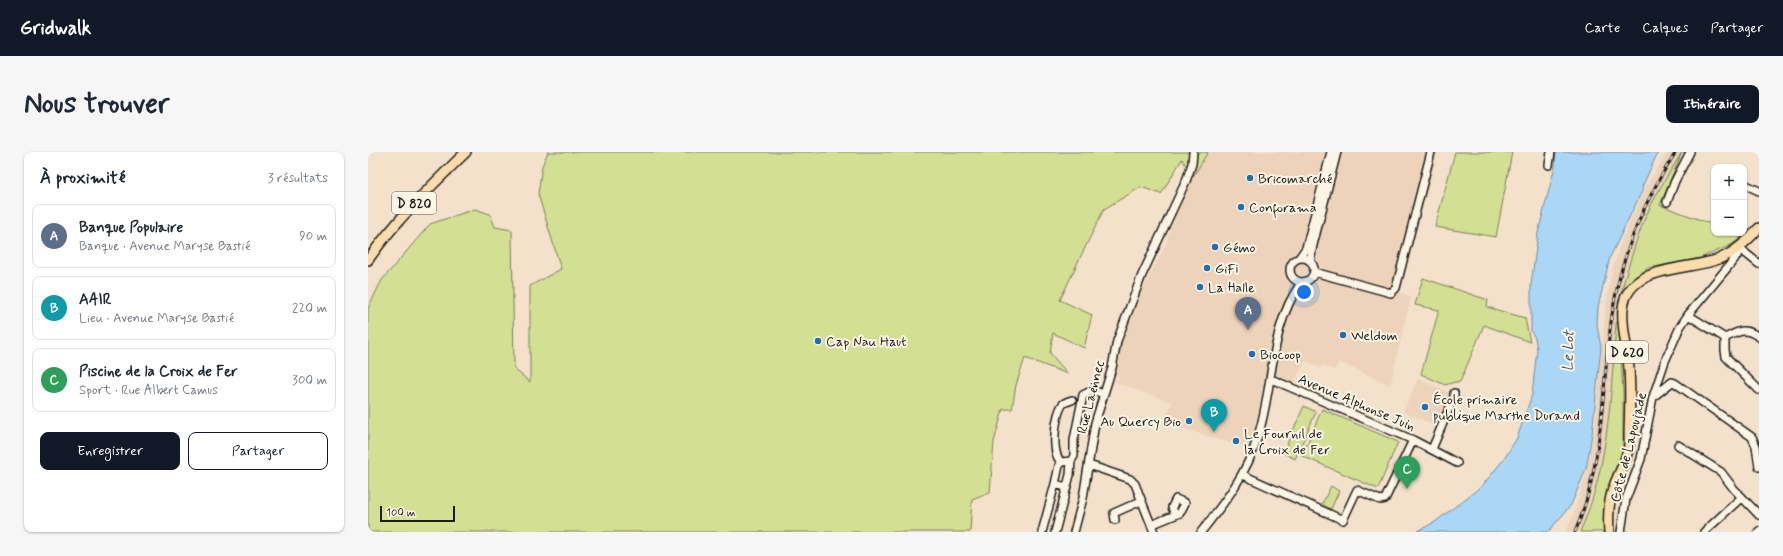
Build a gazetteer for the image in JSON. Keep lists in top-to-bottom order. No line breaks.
{"streets":{"main road":["D 820","D 620"],"street":["Rue Laënnec","Avenue Alphonse Juin","Côte de Lapoujade"]},"crossings":[["D 620","Côte de Lapoujade"]],"water":["Le Lot"],"places":["Bricomarché","Conforama","Gémo","GiFi","La Halle","Weldom","Cap Nau Haut","Biocoop","École primaire publique Marthe Durand","Au Quercy Bio","Le Fournil de la Croix de Fer"],"scale_bar":"100 m","page":{"header":"Gridwalk","nav":["Carte","Calques","Partager"],"buttons":["Itinéraire",["Enregistrer","Partager"]],"title":"Nous trouver","heading":["À proximité","3 résultats"],"map_buttons":["+","−"],"list":[{"mark":"A","name":"Banque Populaire","note":"Banque · Avenue Maryse Bastié","value":"90 m"},{"mark":"B","name":"AAIR","note":"Lieu · Avenue Maryse Bastié","value":"220 m"},{"mark":"C","name":"Piscine de la Croix de Fer","note":"Sport · Rue Albert Camus","value":"300 m"}],"pins":["A","B","C"],"scale":"100 m"}}
